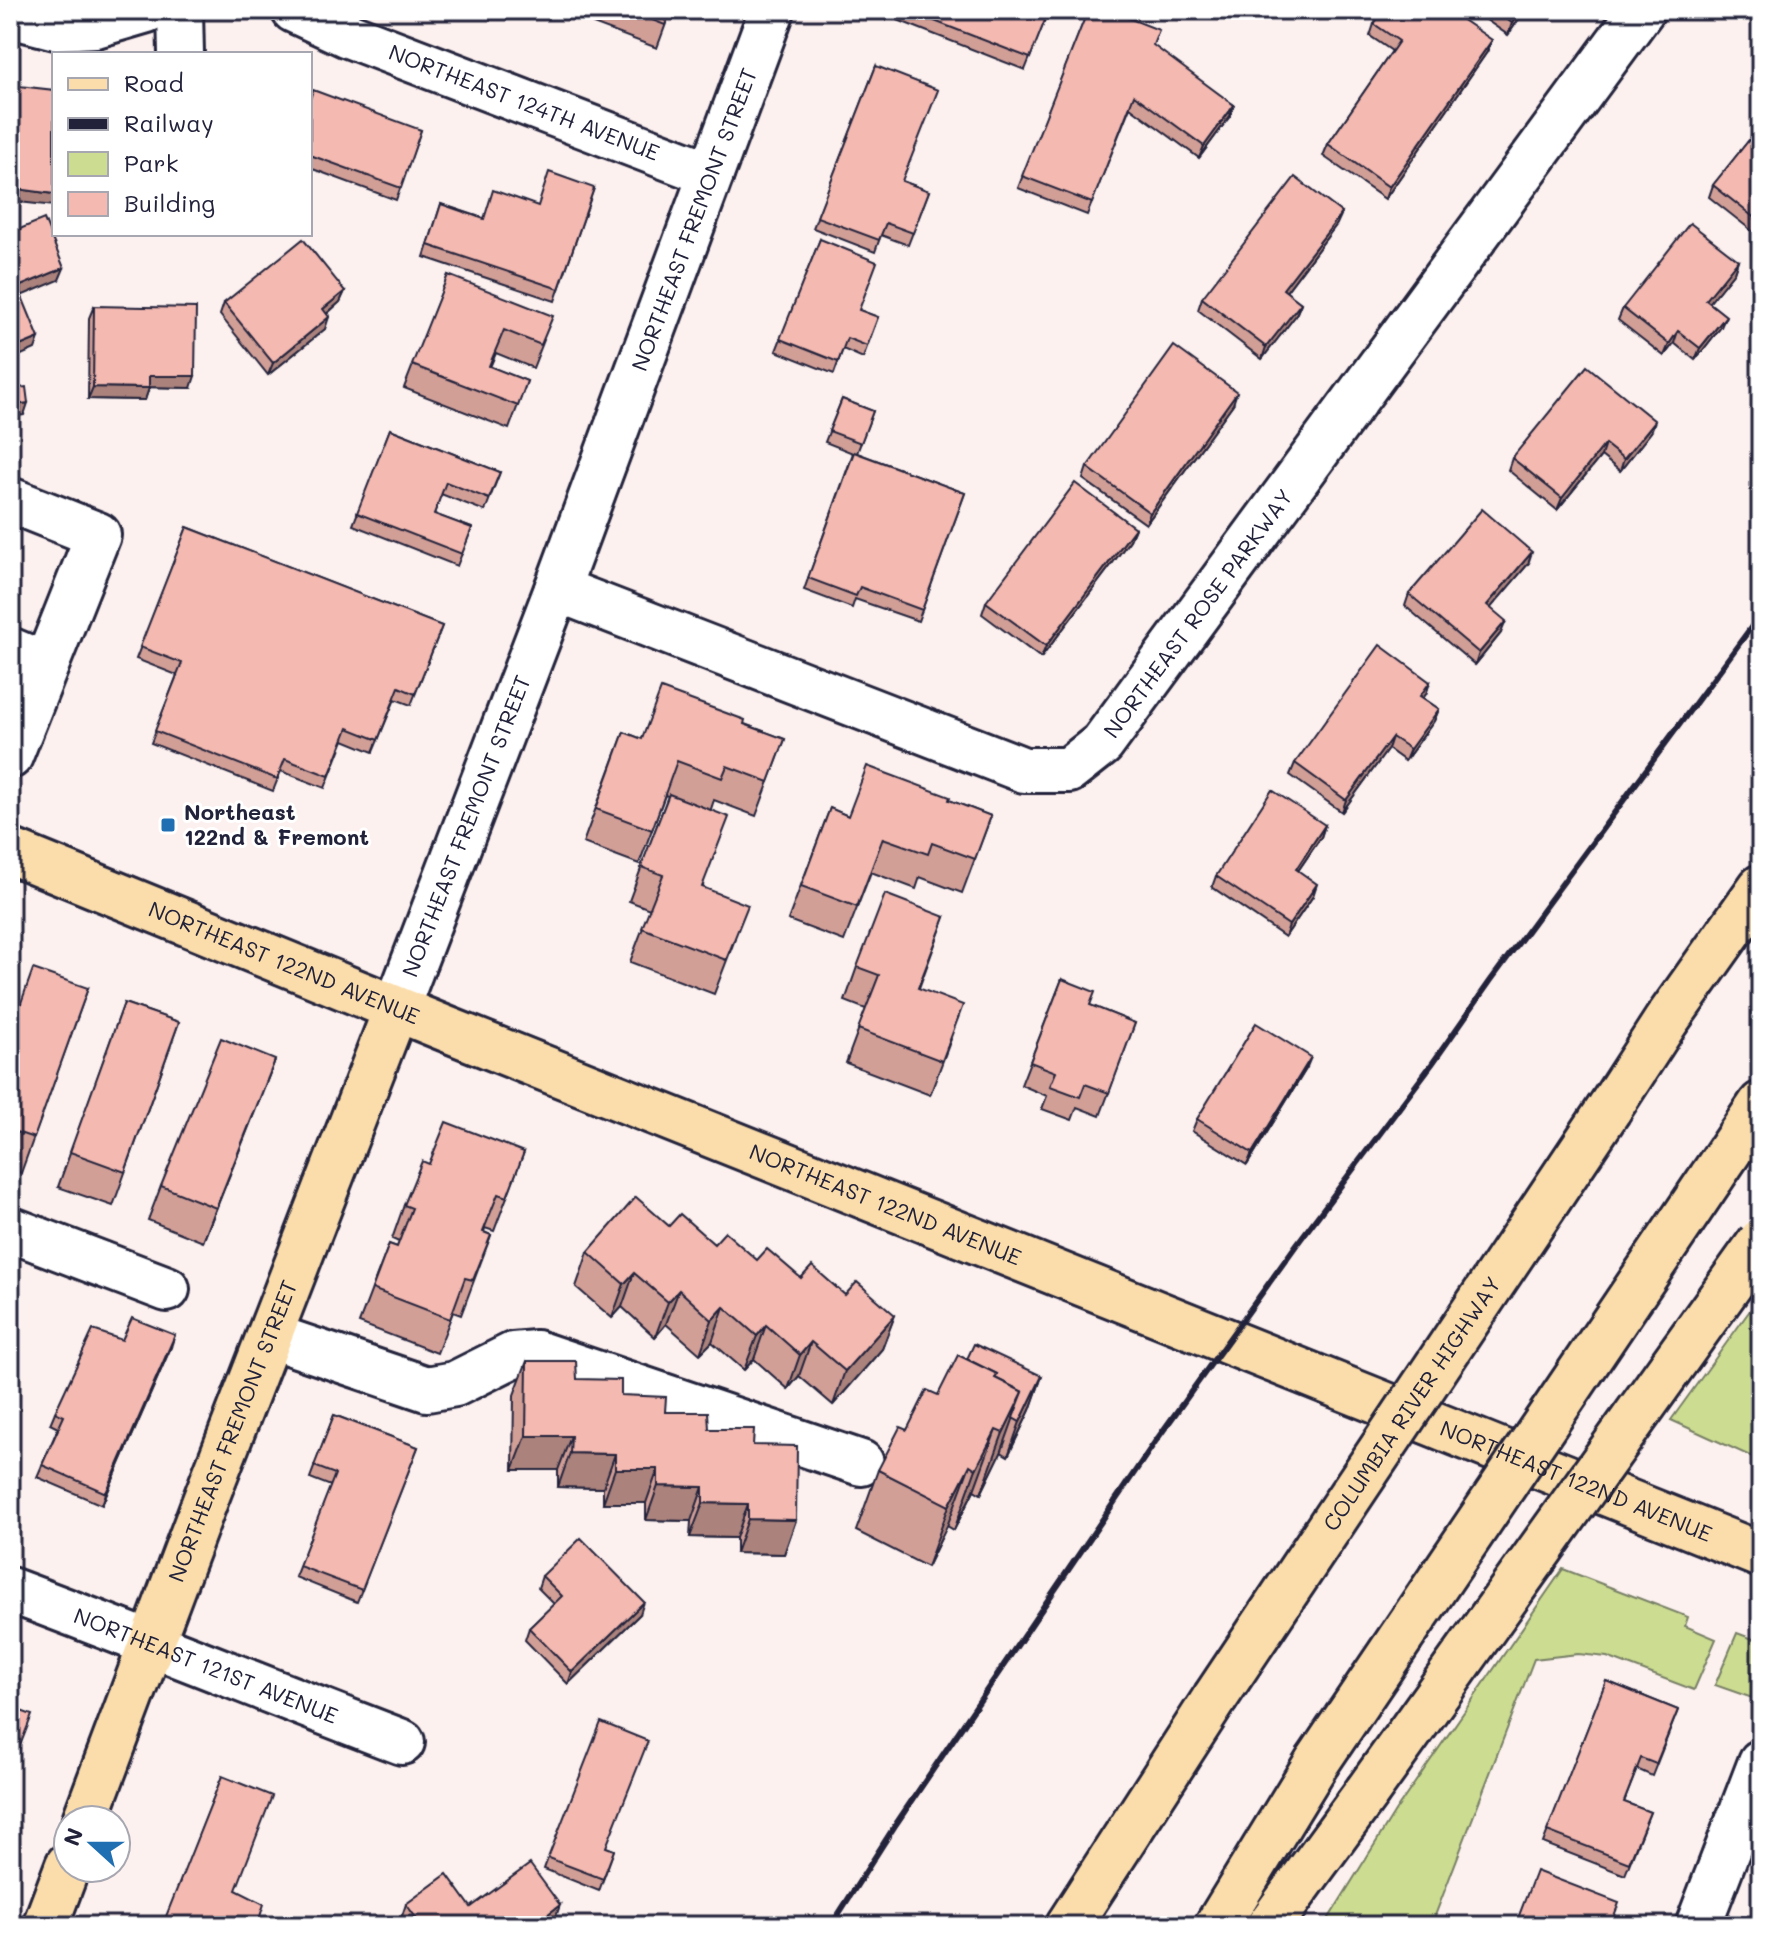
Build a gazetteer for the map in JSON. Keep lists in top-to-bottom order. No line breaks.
{"streets":{"main road":["NORTHEAST FREMONT STREET","NORTHEAST 122ND AVENUE","COLUMBIA RIVER HIGHWAY"],"street":["NORTHEAST 124TH AVENUE","NORTHEAST ROSE PARKWAY","NORTHEAST 121ST AVENUE"]},"crossings":[["NORTHEAST 124TH AVENUE","NORTHEAST FREMONT STREET"],["NORTHEAST FREMONT STREET","NORTHEAST ROSE PARKWAY"],["NORTHEAST FREMONT STREET","NORTHEAST 122ND AVENUE"],["NORTHEAST FREMONT STREET","NORTHEAST 121ST AVENUE"]],"places":{"transit":["Northeast 122nd & Fremont"]},"legend":["Road","Railway","Park","Building"],"north":"left"}
